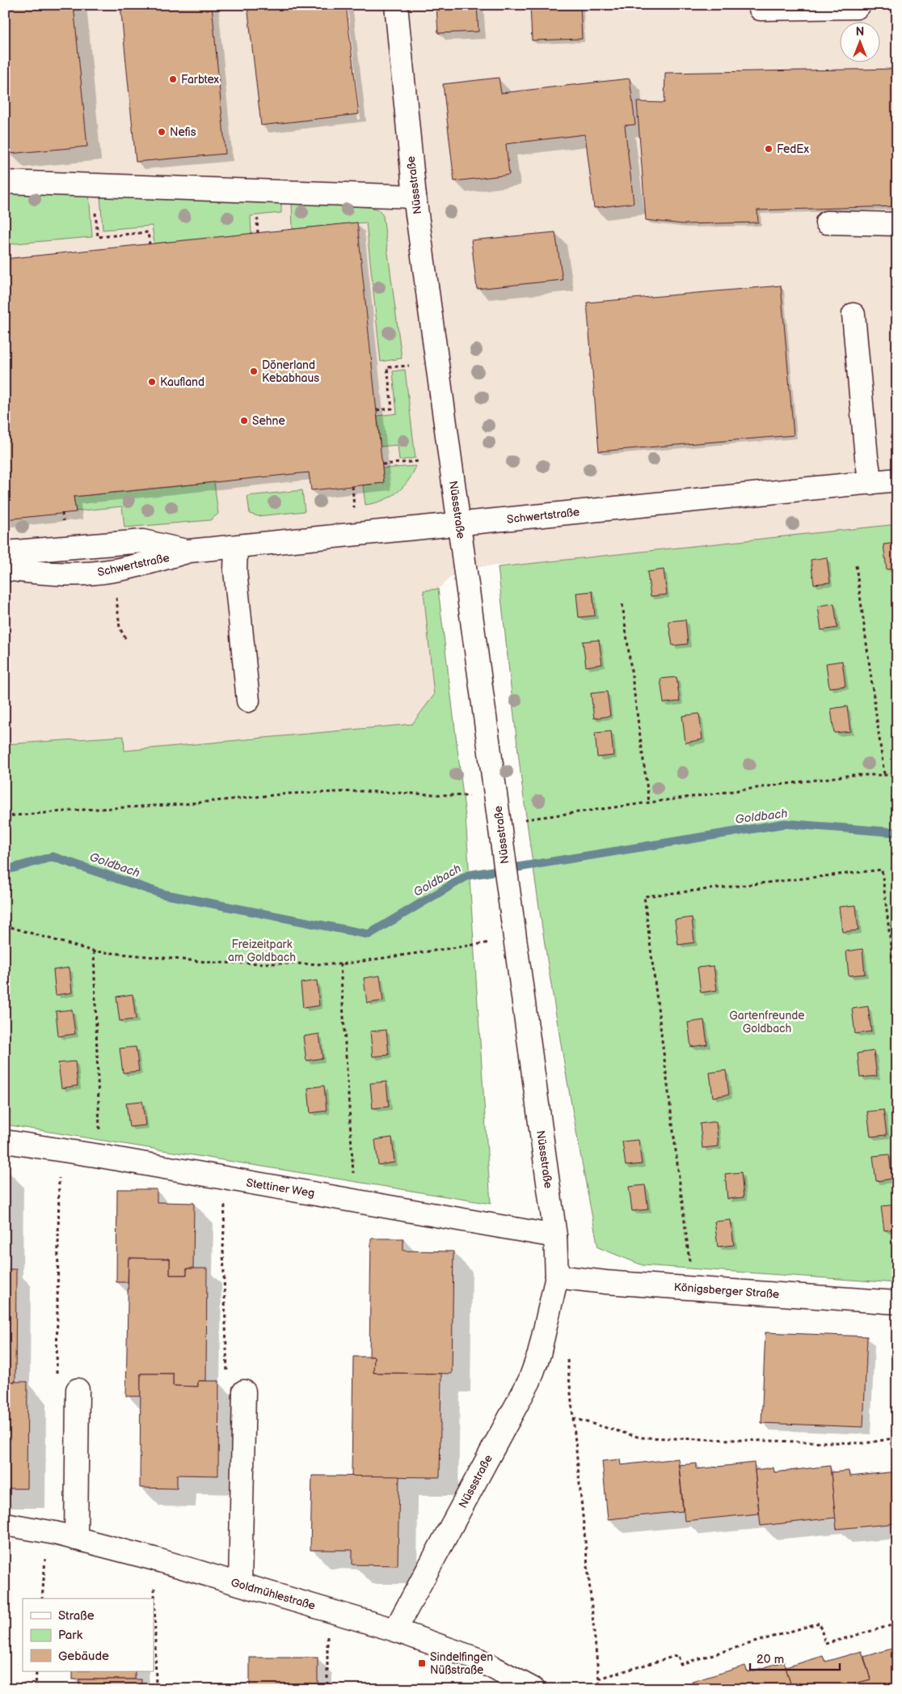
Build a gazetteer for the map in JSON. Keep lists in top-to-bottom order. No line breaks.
{"streets":{"street":["Nüssstraße","Schwertstraße","Stettiner Weg","Königsberger Straße","Goldmühlestraße"]},"crossings":[["Nüssstraße","Schwertstraße"],["Nüssstraße","Stettiner Weg"],["Nüssstraße","Königsberger Straße"],["Nüssstraße","Goldmühlestraße"]],"water":["Goldbach"],"parks":["Freizeitpark am Goldbach","Gartenfreunde Goldbach"],"places":{"other":["Farbtex","Nefis","FedEx","Dönerland Kebabhaus","Kaufland","Sehne"],"transit":["Sindelfingen Nüßstraße"]},"legend":["Straße","Park","Gebäude"],"scale_bar":"20 m","north":"top"}
